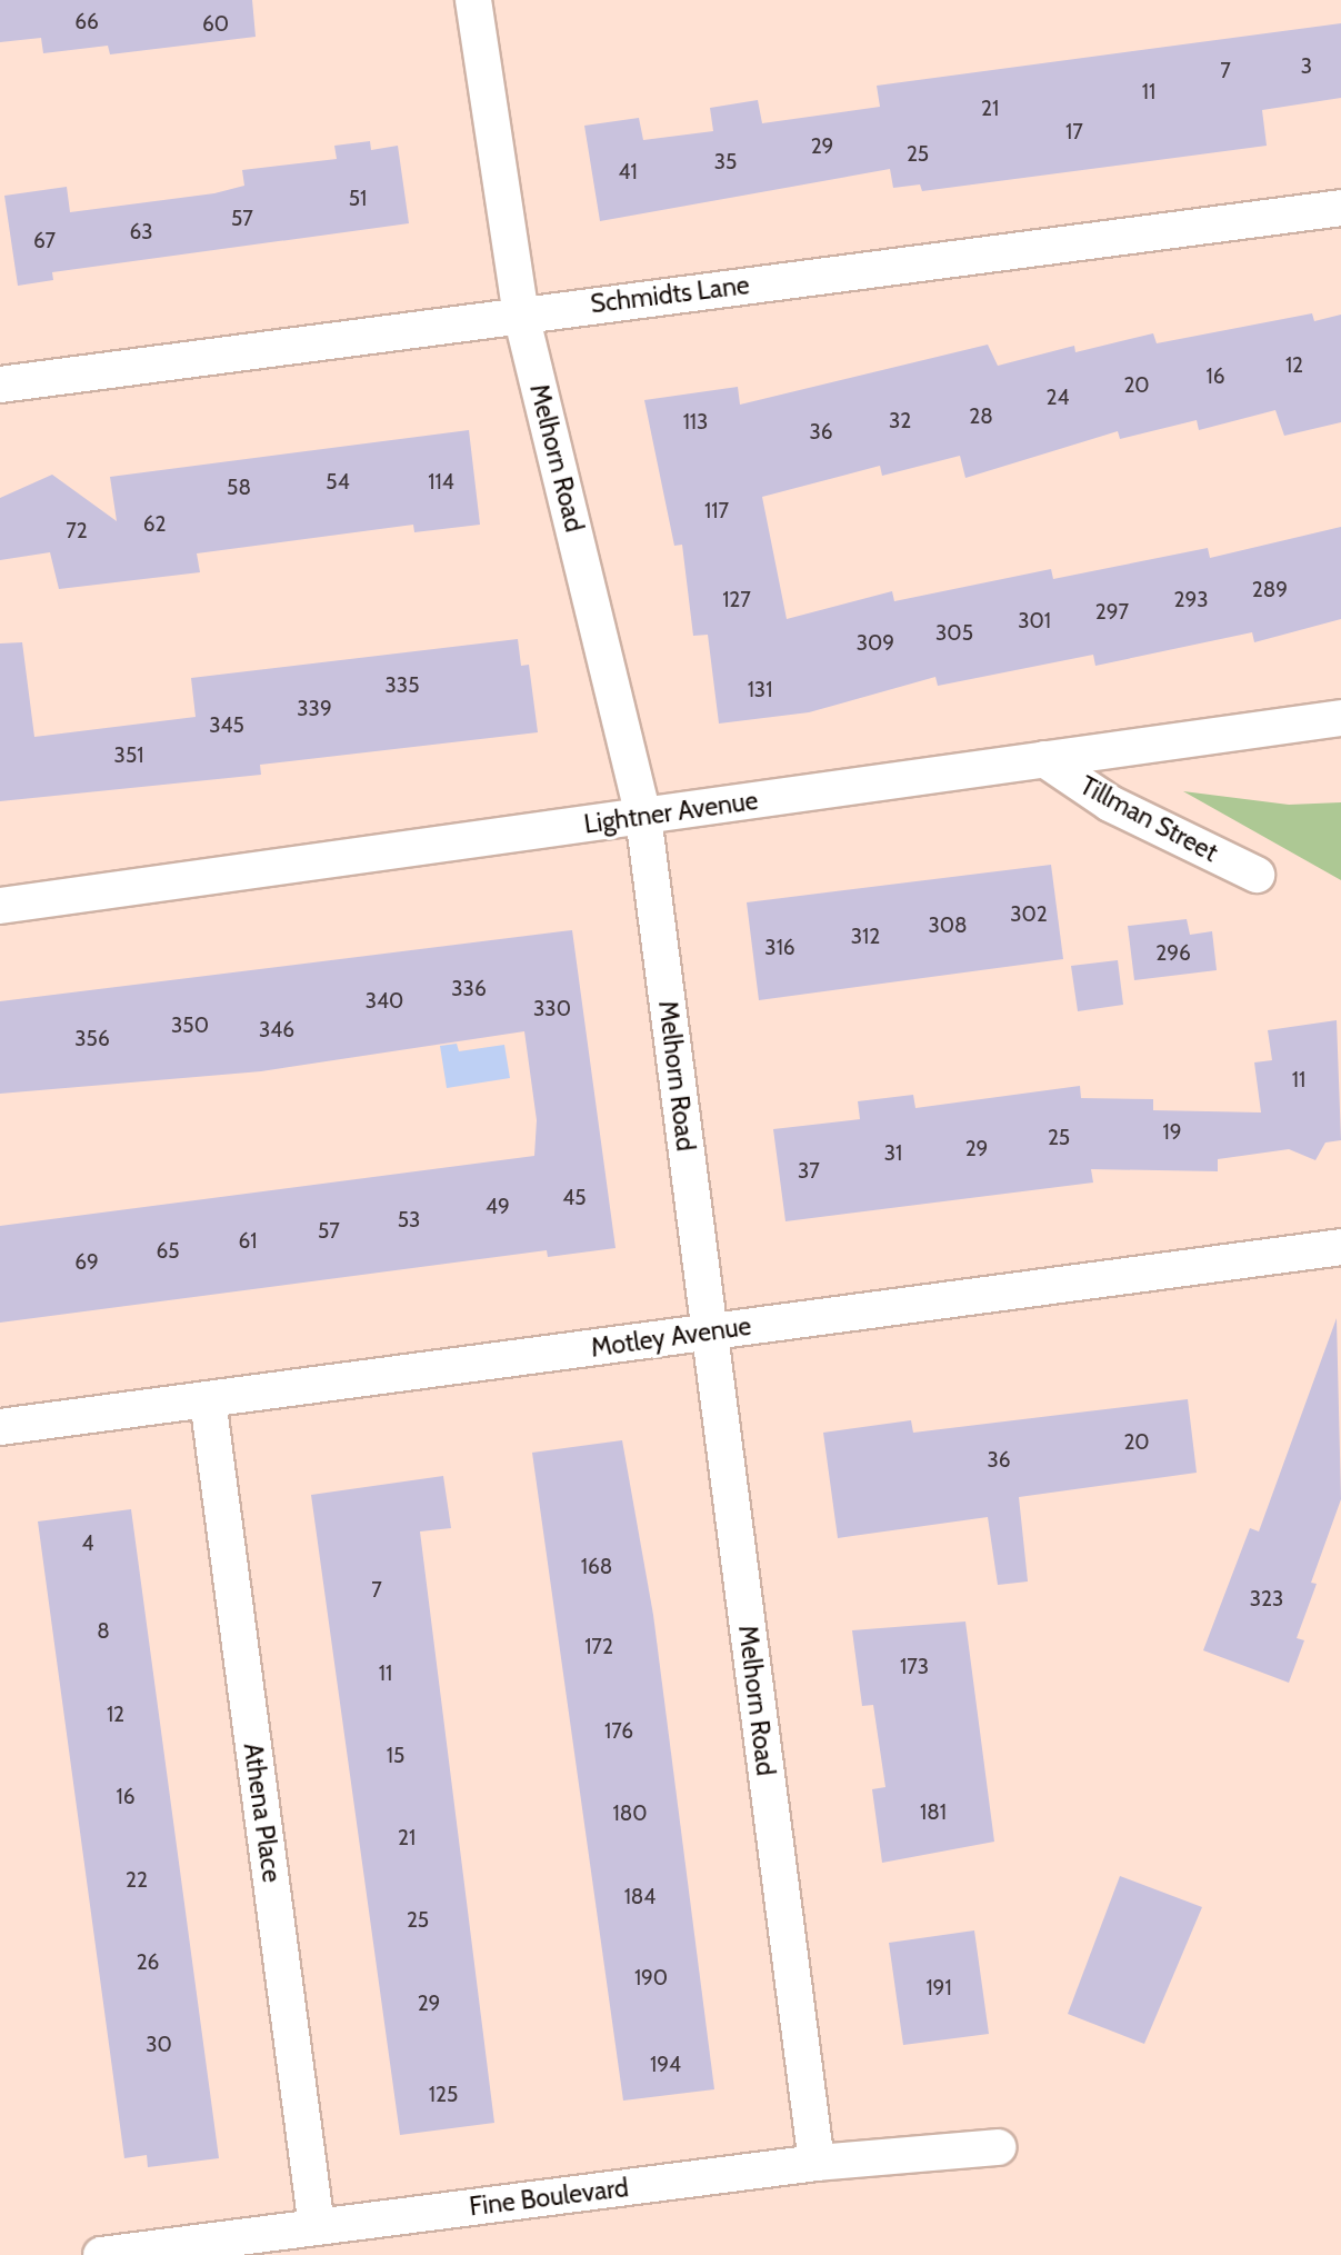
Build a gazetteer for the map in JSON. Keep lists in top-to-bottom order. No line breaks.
{"streets":{"street":["Schmidts Lane","Melhorn Road","Lightner Avenue","Tillman Street","Motley Avenue","Athena Place","Fine Boulevard"]},"crossings":[["Schmidts Lane","Melhorn Road"],["Melhorn Road","Lightner Avenue"],["Melhorn Road","Motley Avenue"],["Melhorn Road","Fine Boulevard"],["Lightner Avenue","Tillman Street"],["Motley Avenue","Athena Place"],["Athena Place","Fine Boulevard"]],"house_numbers":["66","60","3","7","11","21","17","29","25","35","41","51","57","63","67","12","16","20","24","28","32","113","36","54","114","58","117","62","72","289","127","293","297","301","305","309","335","131","339","345","351","302","308","312","316","296","336","340","330","350","346","356","11","19","25","29","31","37","45","49","53","57","61","65","69","20","36","4","168","7","323","8","172","173","11","12","176","15","16","181","180","21","22","184","25","26","190","191","29","30","194","125"]}
